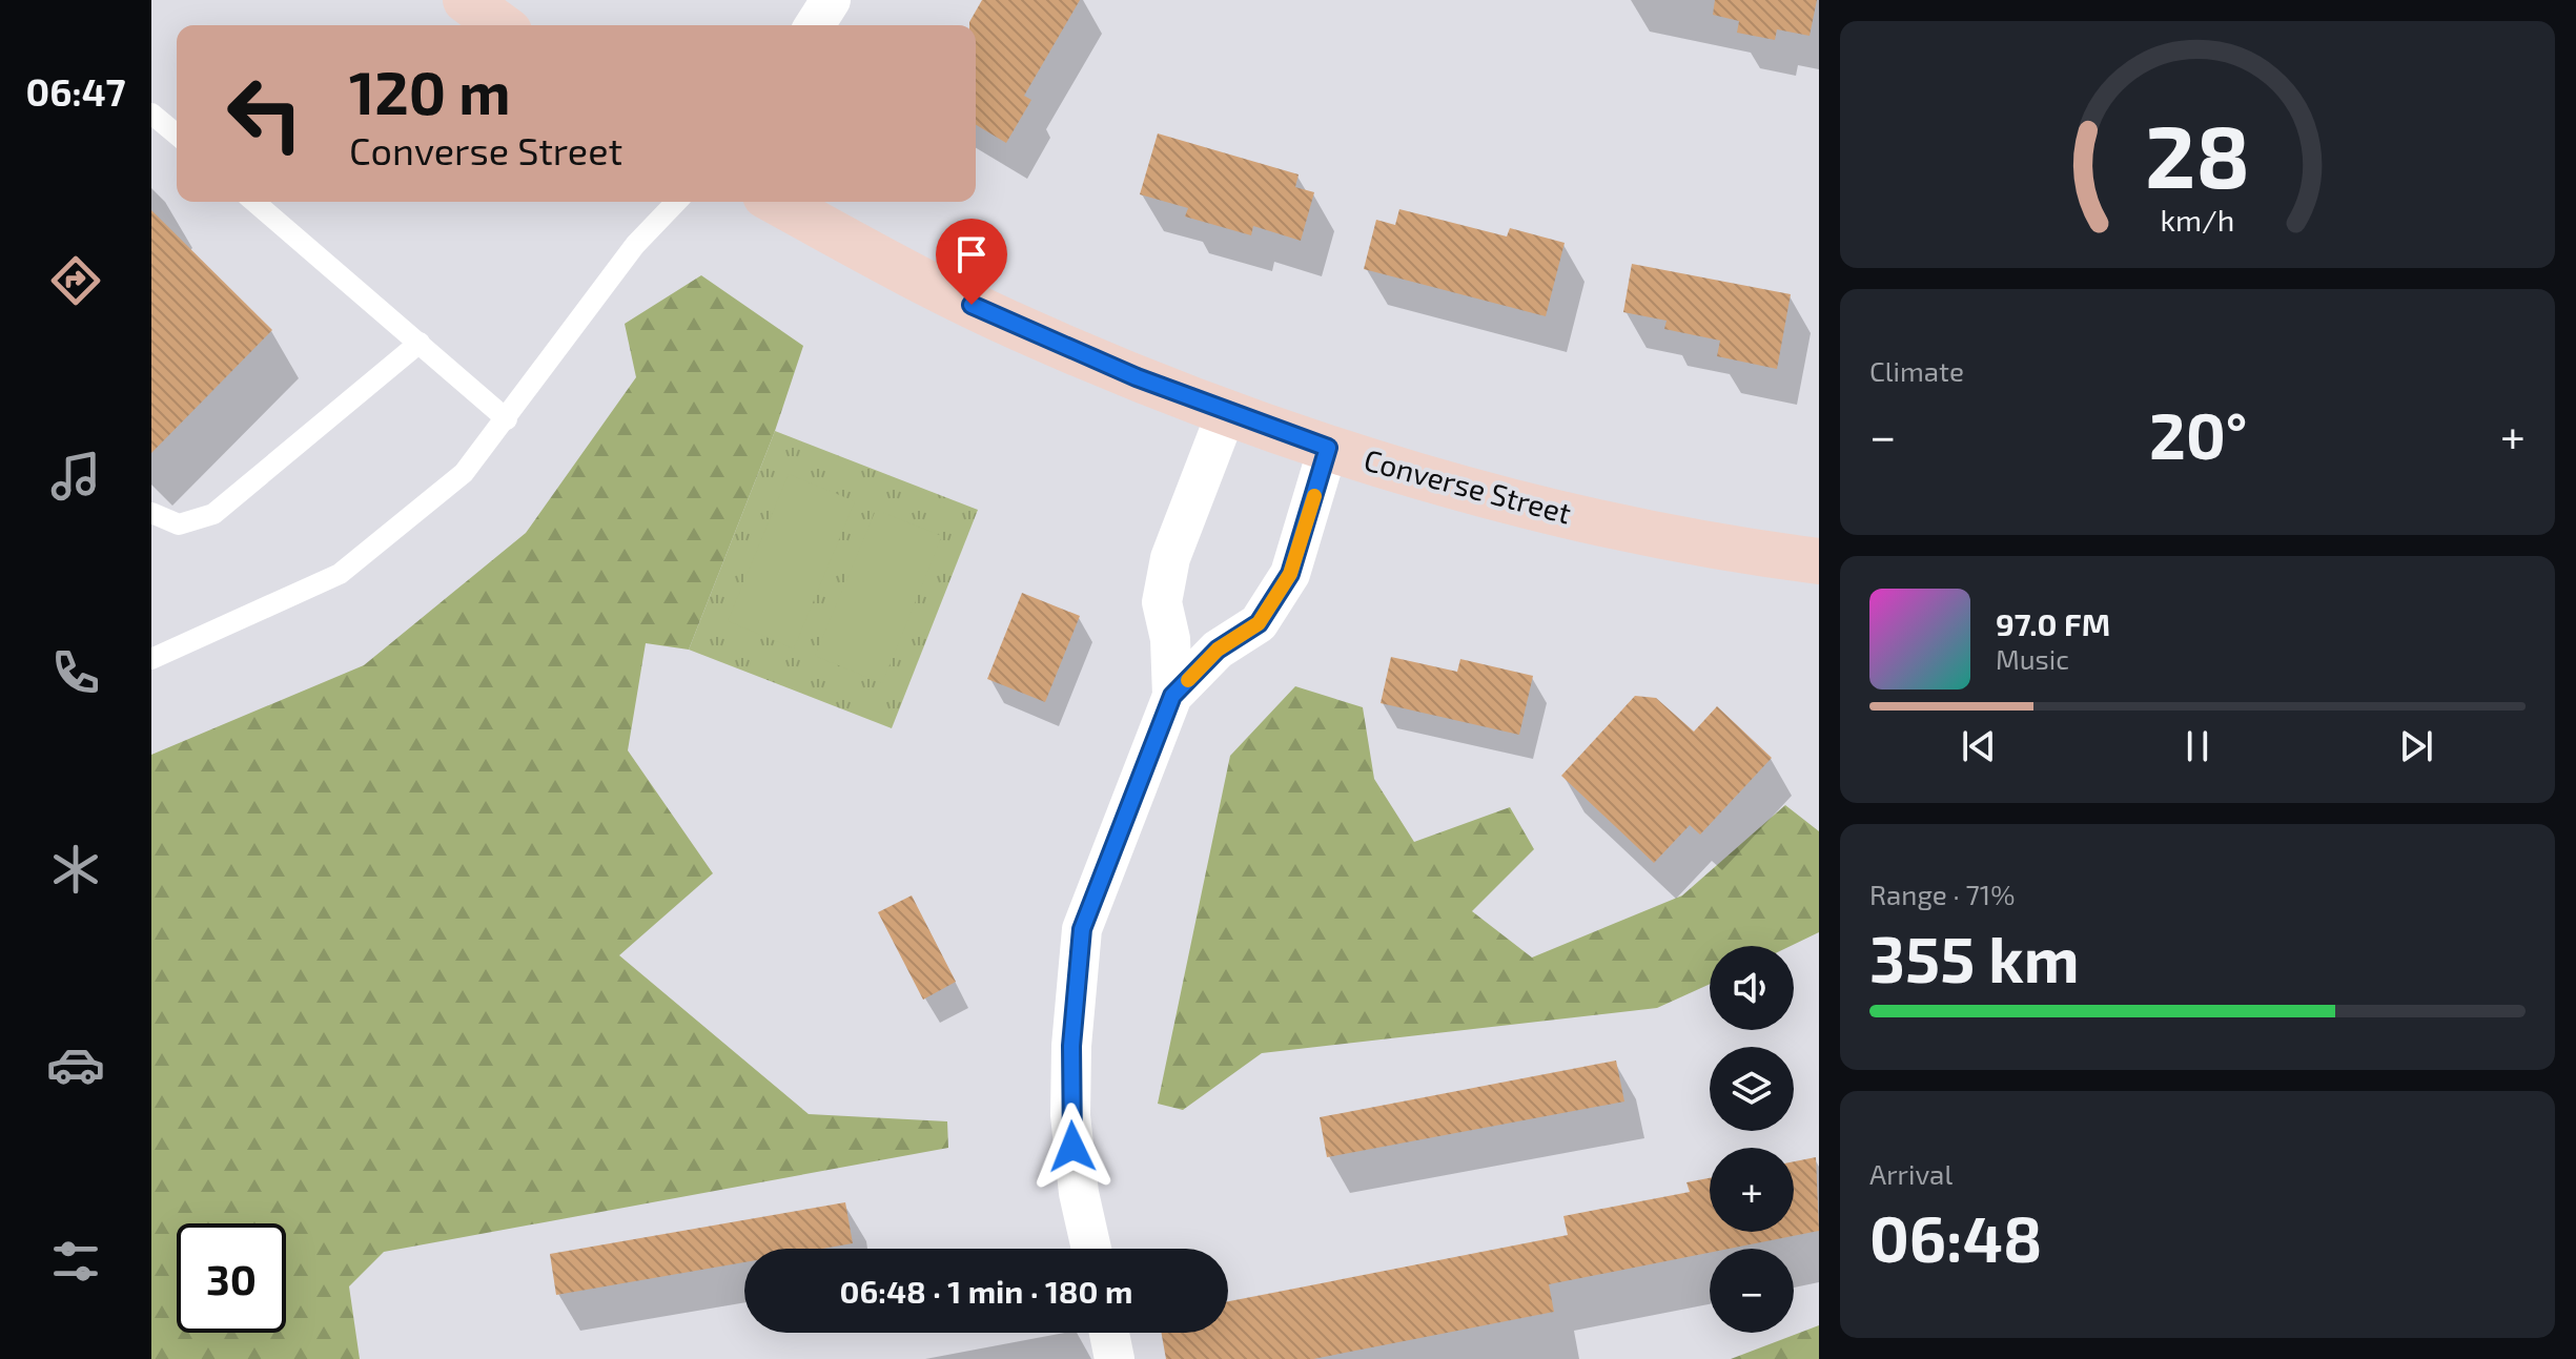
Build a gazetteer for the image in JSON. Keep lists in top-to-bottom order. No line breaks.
{"streets":{"main road":["Converse Street"]},"page":{"tabs":"06:47","turn":["120 m","Converse Street"],"tile":["Climate",["Range · 71%","355 km"],["Arrival","06:48"]],"heat":["−","20°","+"],"song":["97.0 FM","Music"],"map_buttons":["+","−"],"limit":"30","trip":"06:48 · 1 min · 180 m","gauge":["28","km/h"]}}
